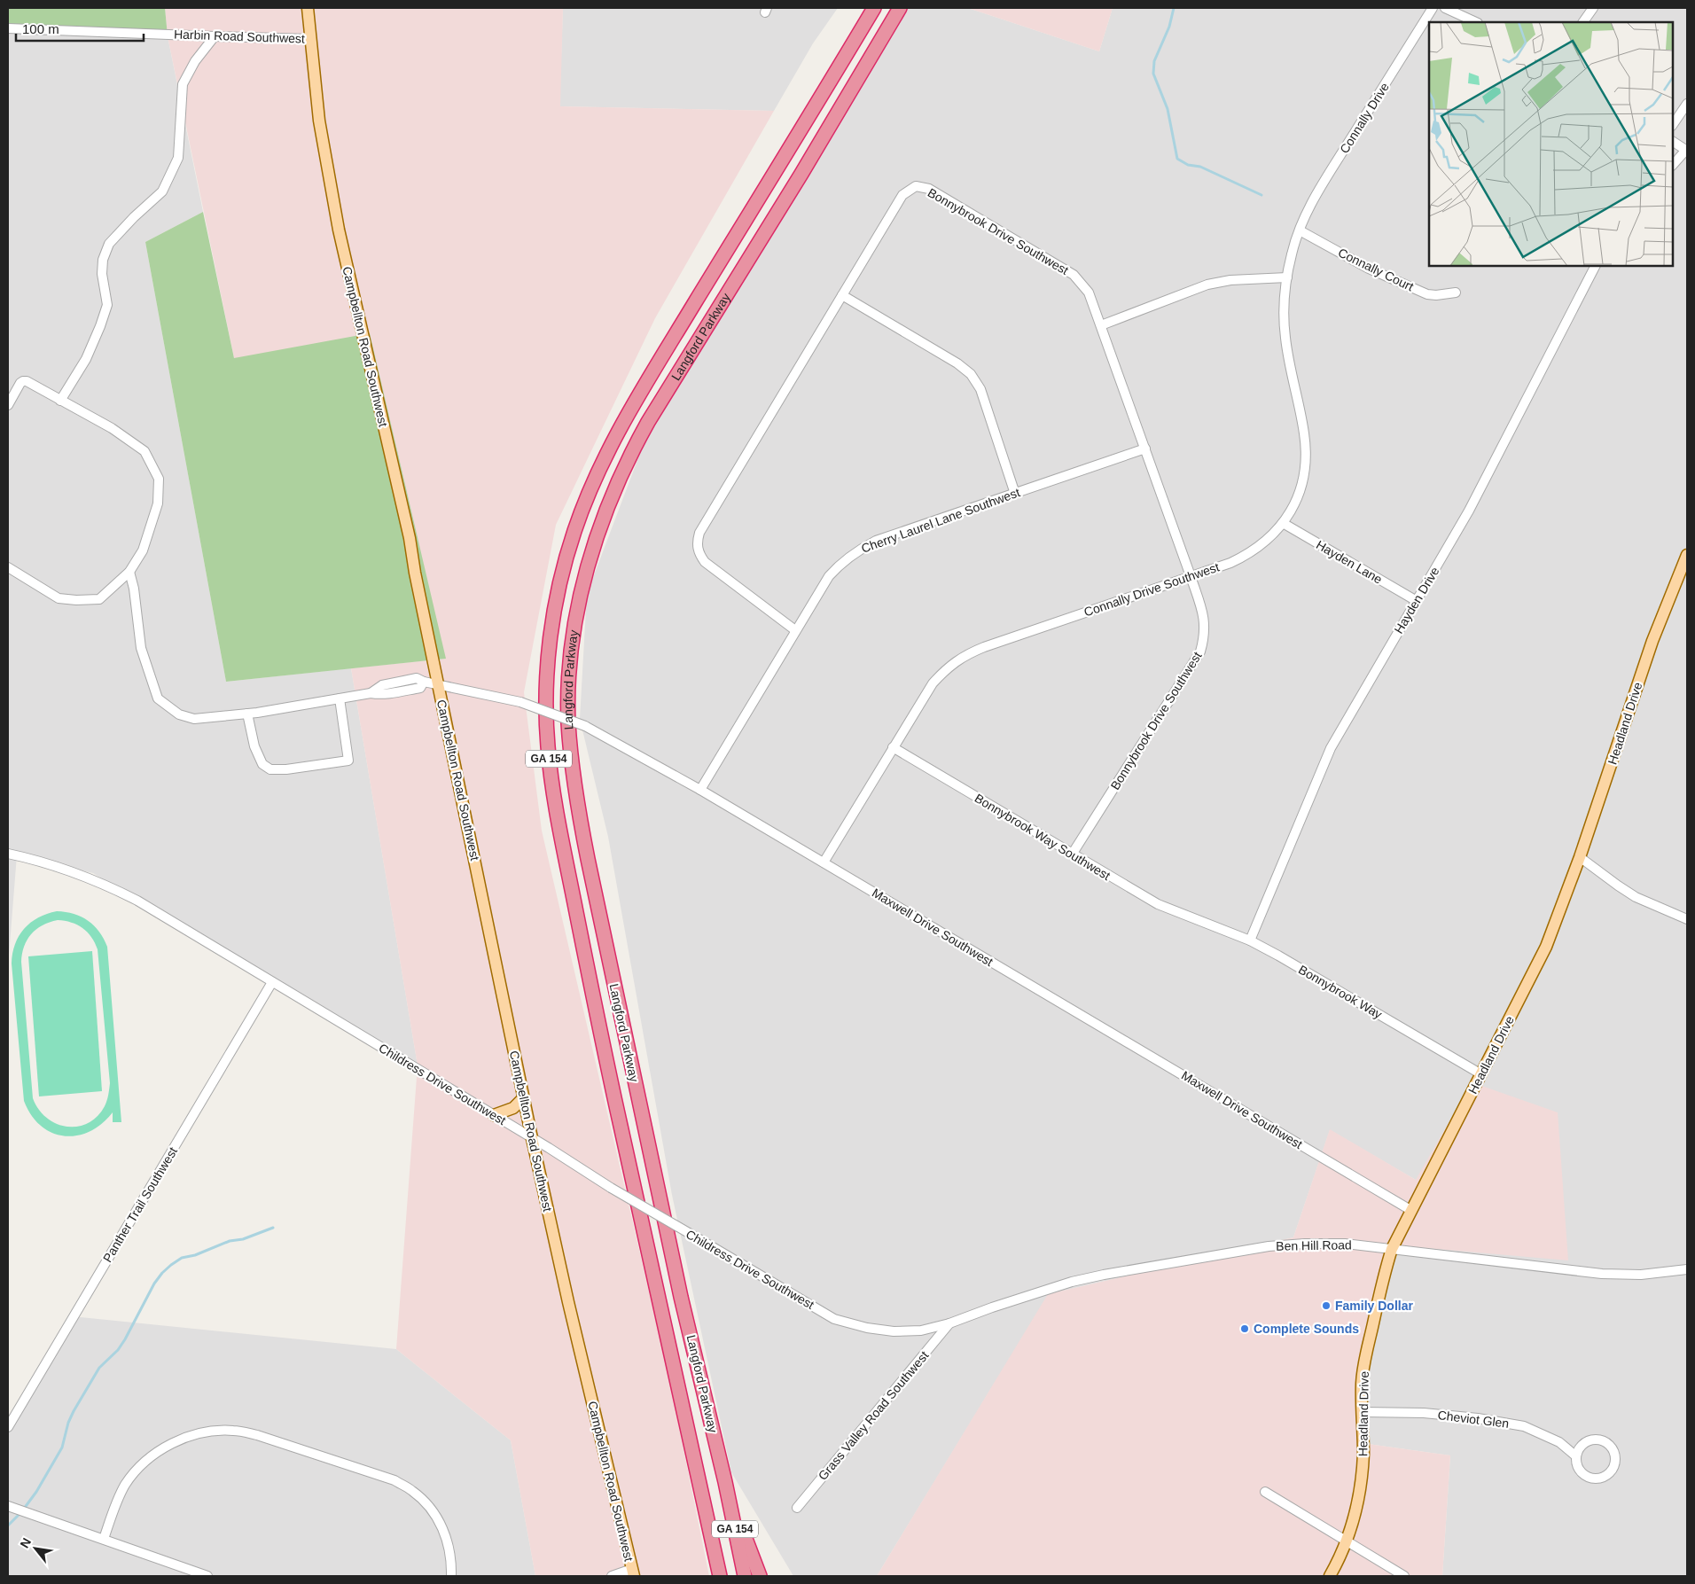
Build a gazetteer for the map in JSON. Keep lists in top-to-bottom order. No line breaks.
{"streets":{"highway":["Langford Parkway","GA 154"],"main road":["Campbellton Road Southwest","Headland Drive"],"street":["Harbin Road Southwest","Connally Drive","Bonnybrook Drive Southwest","Connally Court","Cherry Laurel Lane Southwest","Hayden Lane","Connally Drive Southwest","Hayden Drive","Bonnybrook Way Southwest","Maxwell Drive Southwest","Bonnybrook Way","Childress Drive Southwest","Panther Trail Southwest","Ben Hill Road","Grass Valley Road Southwest","Cheviot Glen"]},"crossings":[["Harbin Road Southwest","Campbellton Road Southwest"],["Connally Drive","Connally Court"],["Connally Drive","Connally Drive Southwest"],["Bonnybrook Drive Southwest","Cherry Laurel Lane Southwest"],["Bonnybrook Drive Southwest","Connally Drive Southwest"],["Bonnybrook Drive Southwest","Bonnybrook Way Southwest"],["Connally Court","Connally Drive Southwest"],["Campbellton Road Southwest","Maxwell Drive Southwest"],["Campbellton Road Southwest","Childress Drive Southwest"],["Cherry Laurel Lane Southwest","Maxwell Drive Southwest"],["Hayden Lane","Connally Drive Southwest"],["Hayden Lane","Hayden Drive"],["Connally Drive Southwest","Bonnybrook Way Southwest"],["Connally Drive Southwest","Maxwell Drive Southwest"],["Hayden Drive","Bonnybrook Way"],["Headland Drive","Maxwell Drive Southwest"],["Headland Drive","Bonnybrook Way"],["Headland Drive","Ben Hill Road"],["Headland Drive","Cheviot Glen"],["Bonnybrook Way Southwest","Bonnybrook Way"],["Childress Drive Southwest","Panther Trail Southwest"],["Childress Drive Southwest","Ben Hill Road"],["Childress Drive Southwest","Grass Valley Road Southwest"],["Ben Hill Road","Grass Valley Road Southwest"]],"places":["Family Dollar","Complete Sounds"],"scale_bar":"100 m","north":"top left"}
